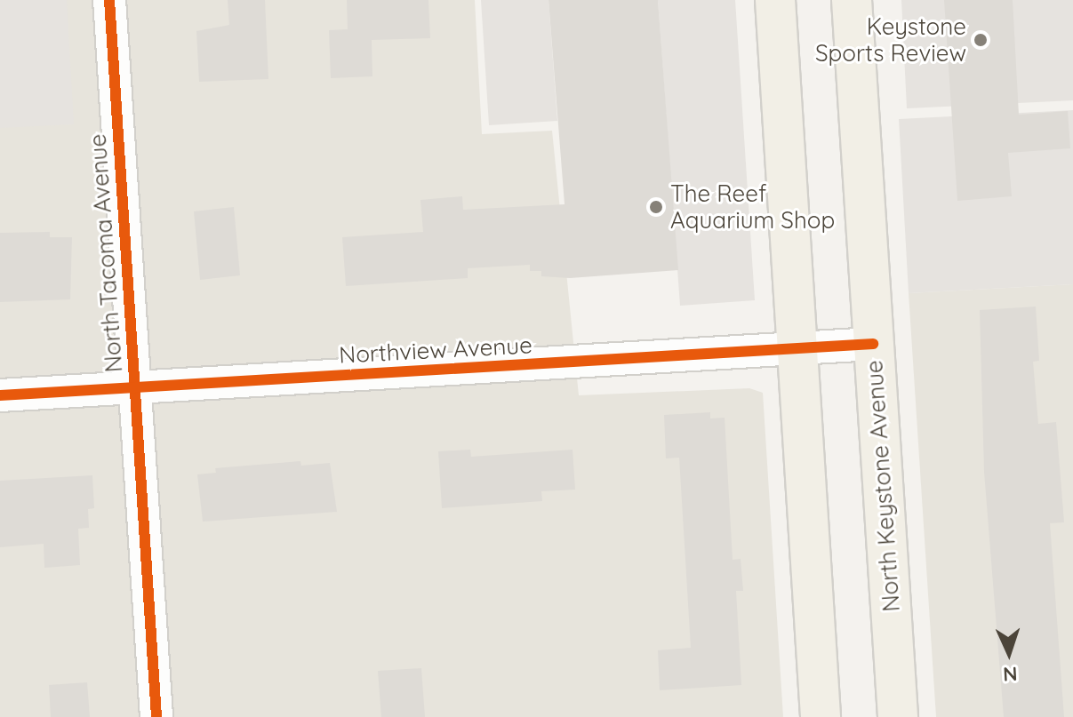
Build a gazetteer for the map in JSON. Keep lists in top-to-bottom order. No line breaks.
{"streets":{"main road":["North Keystone Avenue"],"street":["North Tacoma Avenue","Northview Avenue"]},"crossings":[["North Tacoma Avenue","Northview Avenue"],["Northview Avenue","North Keystone Avenue"]],"places":["Keystone Sports Review","The Reef Aquarium Shop"],"north":"bottom"}
